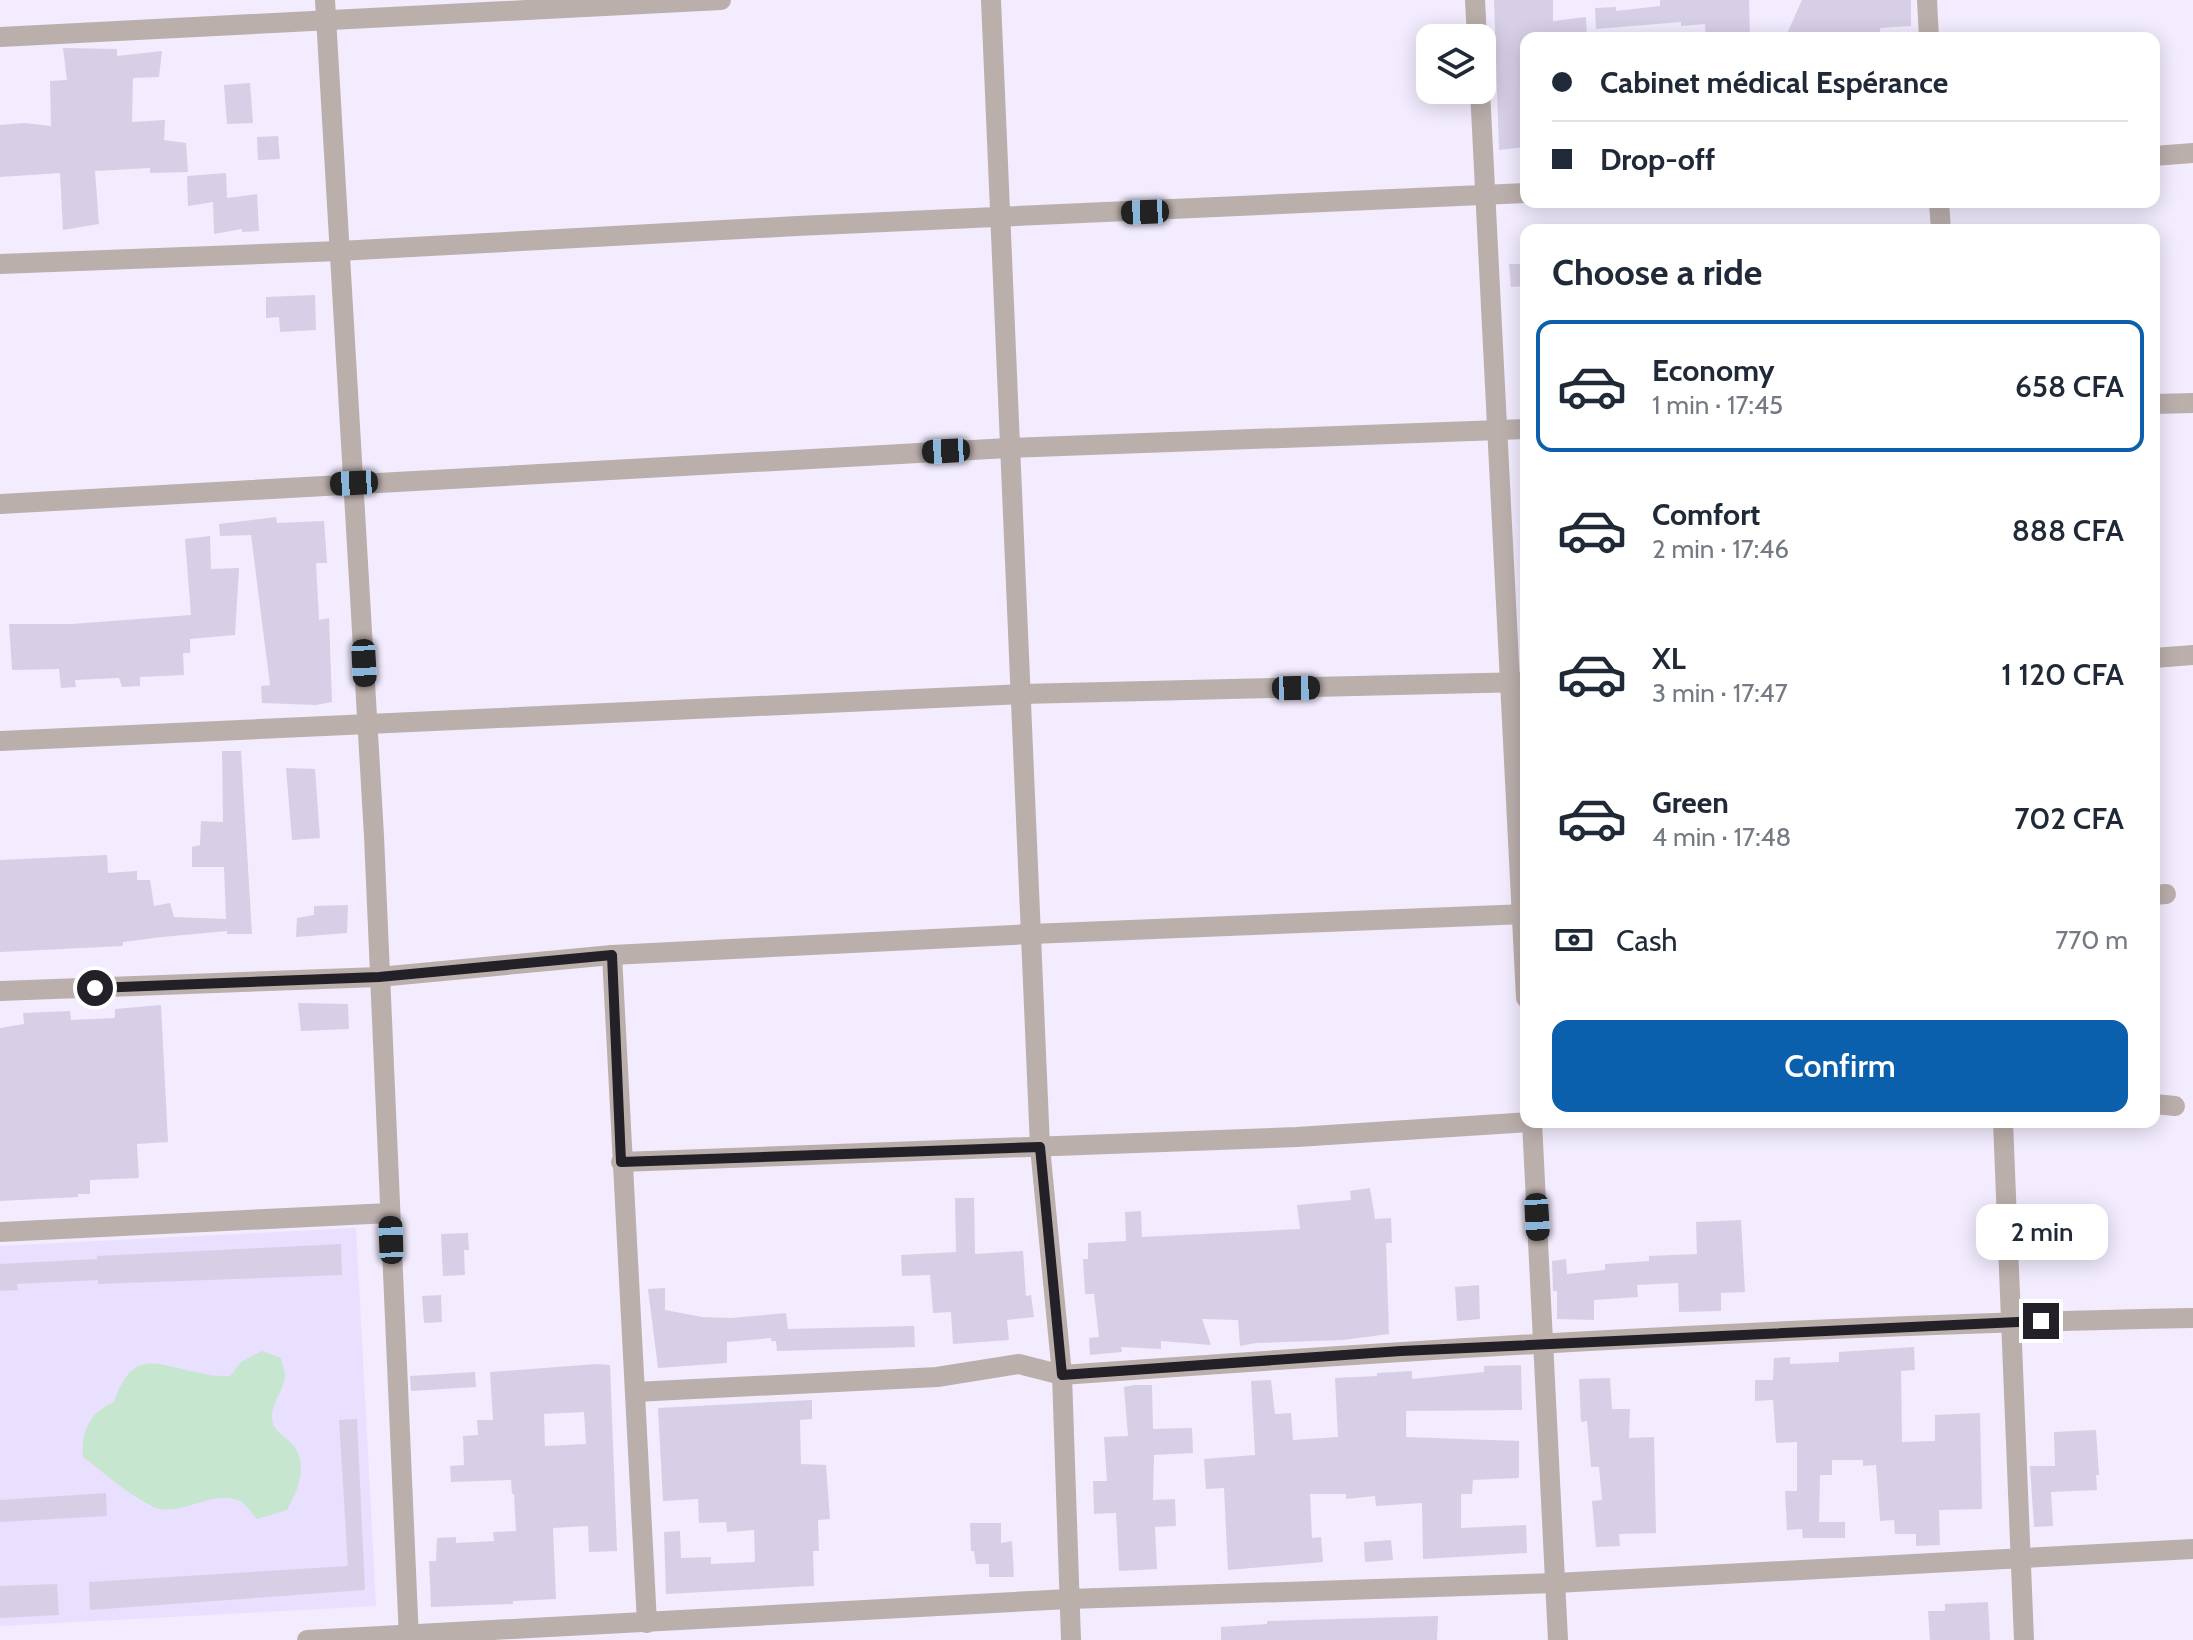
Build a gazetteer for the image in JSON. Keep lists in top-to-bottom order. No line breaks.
{"page":{"banner":["Cabinet médical Espérance","Drop-off"],"heading":"Choose a ride","list":[{"name":"Economy","note":"1 min · 17:45","value":"658 CFA"},{"name":"Comfort","note":"2 min · 17:46","value":"888 CFA"},{"name":"XL","note":"3 min · 17:47","value":"1 120 CFA"},{"name":"Green","note":"4 min · 17:48","value":"702 CFA"}],"pay":["Cash","770 m"],"buttons":"Confirm","bubble":"2 min"}}
